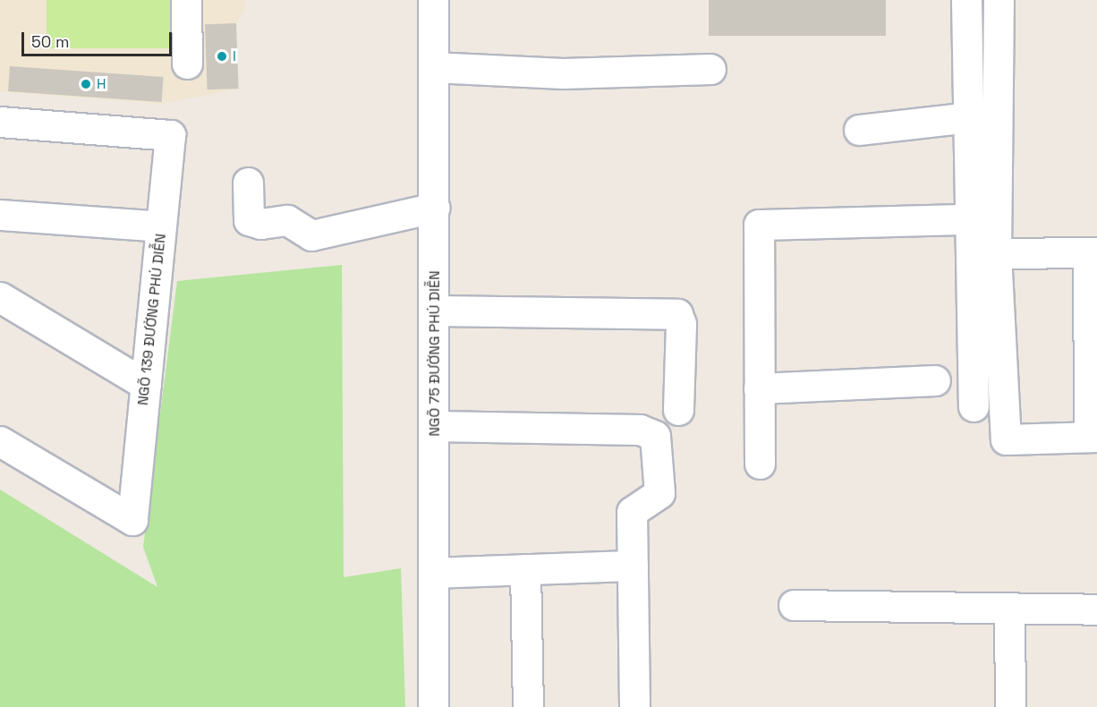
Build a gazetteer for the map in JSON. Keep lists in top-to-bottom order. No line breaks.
{"streets":{"street":["NGÕ 139 ĐƯỜNG PHÚ DIỄN","NGÕ 75 ĐƯỜNG PHÚ DIỄN"]},"places":["I","H"],"scale_bar":"50 m"}
